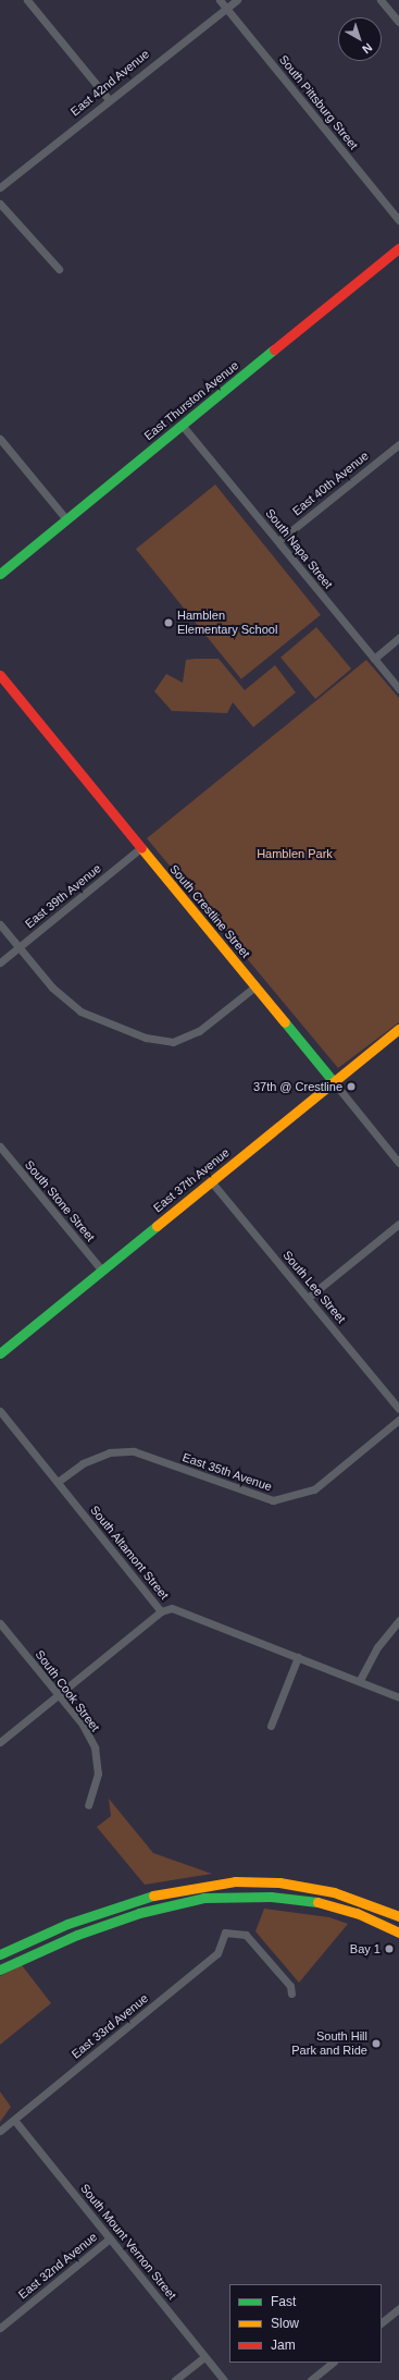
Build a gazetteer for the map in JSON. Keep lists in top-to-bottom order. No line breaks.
{"streets":{"street":["East 42nd Avenue","South Pittsburg Street","East Thurston Avenue","East 40th Avenue","South Napa Street","East 39th Avenue","South Crestline Street","East 37th Avenue","South Stone Street","South Lee Street","East 35th Avenue","South Altamont Street","South Cook Street","East 33rd Avenue","South Mount Vernon Street","East 32nd Avenue"]},"crossings":[["East 42nd Avenue","South Pittsburg Street"],["East Thurston Avenue","South Napa Street"],["East 40th Avenue","South Napa Street"],["East 39th Avenue","South Crestline Street"],["South Crestline Street","East 37th Avenue"],["East 37th Avenue","South Stone Street"],["East 37th Avenue","South Lee Street"],["East 35th Avenue","South Altamont Street"],["East 33rd Avenue","South Mount Vernon Street"],["South Mount Vernon Street","East 32nd Avenue"]],"parks":["Hamblen Park"],"places":["Hamblen Elementary School","37th @ Crestline","Bay 1","South Hill Park and Ride"],"legend":["Fast","Slow","Jam"],"north":"bottom right"}
